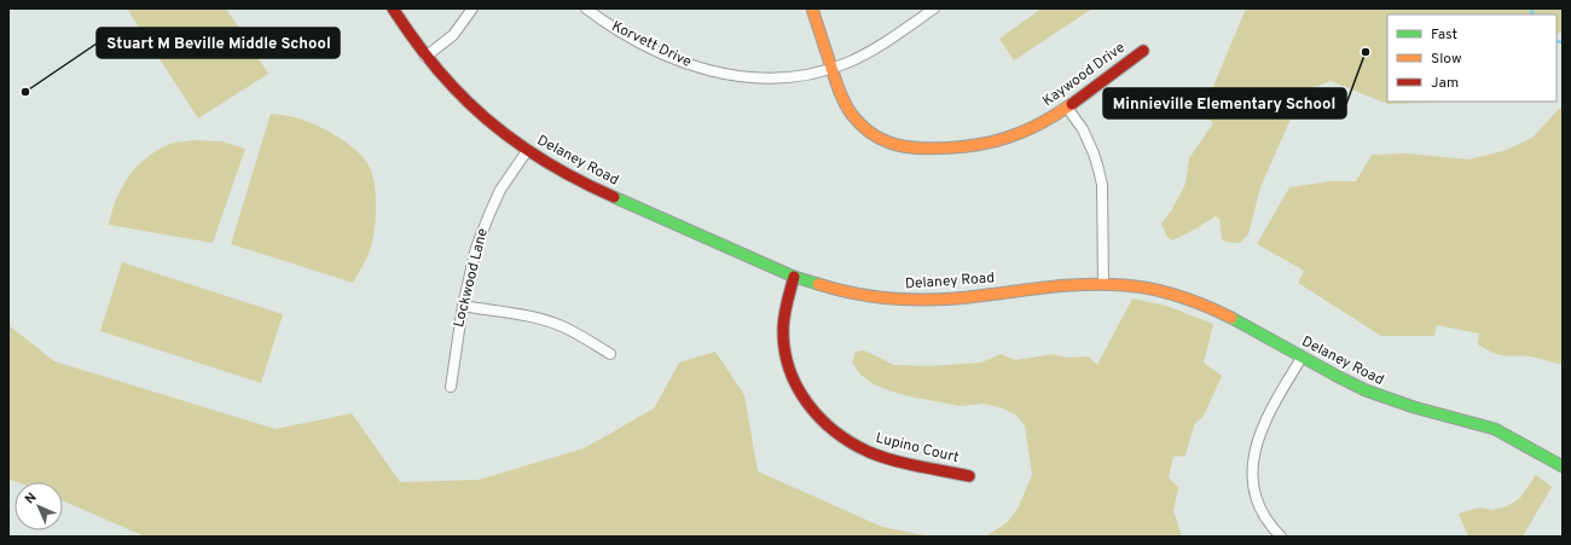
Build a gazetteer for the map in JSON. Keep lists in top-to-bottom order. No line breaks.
{"streets":{"street":["Korvett Drive","Kaywood Drive","Delaney Road","Lockwood Lane","Lupino Court"]},"crossings":[["Korvett Drive","Kaywood Drive"],["Delaney Road","Lockwood Lane"],["Delaney Road","Lupino Court"]],"places":["Minnieville Elementary School","Stuart M Beville Middle School"],"legend":["Fast","Slow","Jam"],"north":"top left"}
